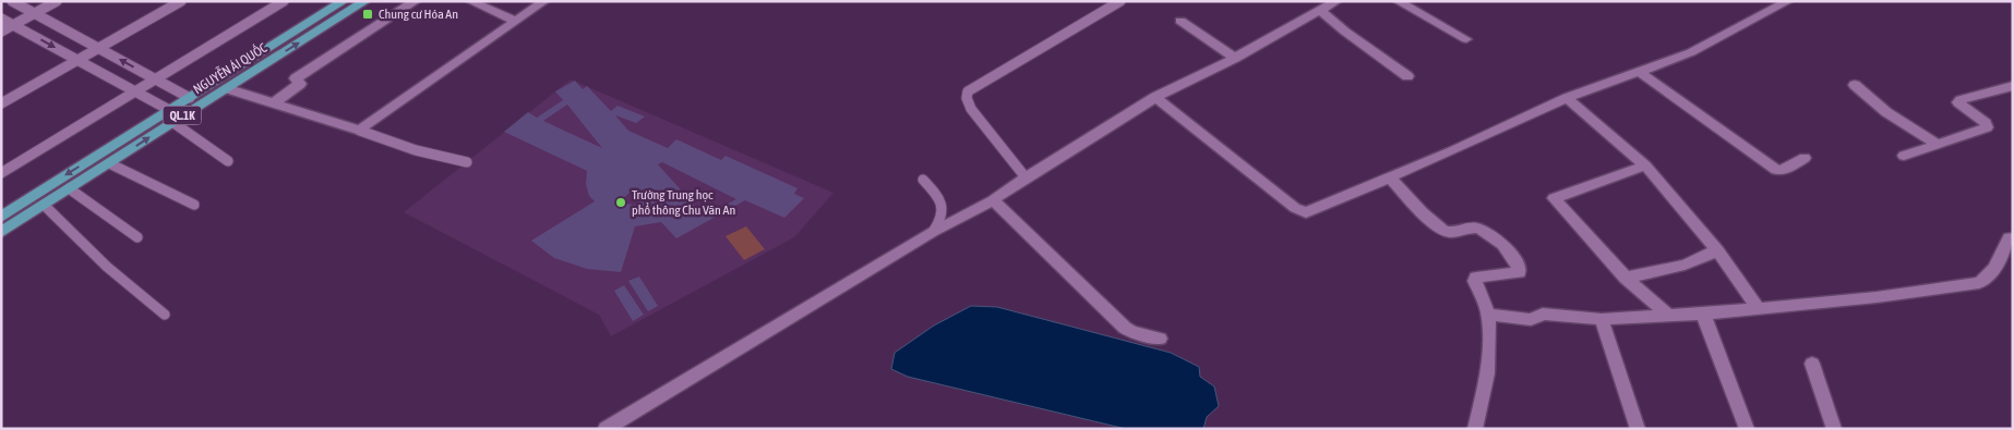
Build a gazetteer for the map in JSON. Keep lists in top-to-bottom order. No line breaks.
{"streets":{"main road":["NGUYỄN ÁI QUỐC","QL.1K"]},"places":{"transit":["Chung cư Hóa An"],"other":["Trường Trung học phổ thông Chu Văn An"]}}
